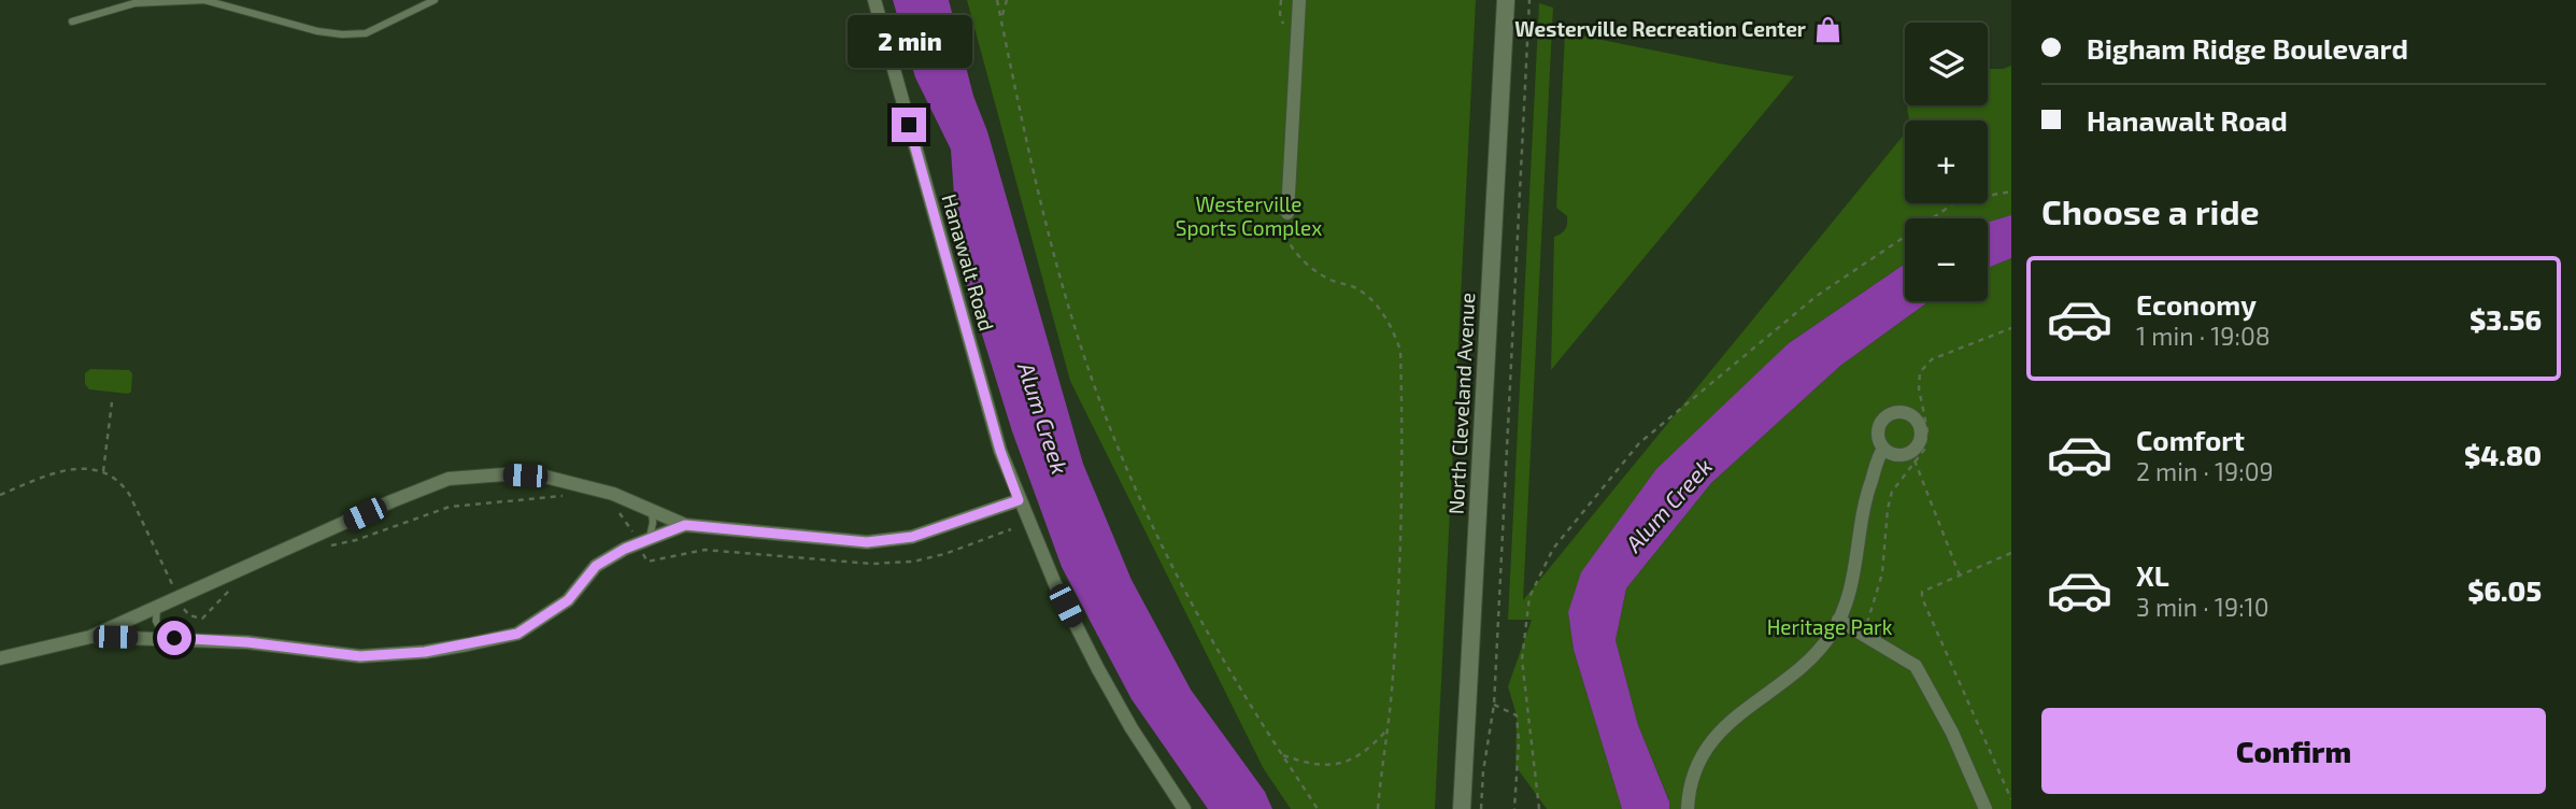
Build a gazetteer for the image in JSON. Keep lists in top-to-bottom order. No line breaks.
{"streets":{"main road":["North Cleveland Avenue"],"street":["Hanawalt Road"]},"water":["Alum Creek"],"parks":["Westerville Sports Complex","Heritage Park"],"places":{"shop":["Westerville Recreation Center"]},"page":{"banner":["Bigham Ridge Boulevard","Hanawalt Road"],"bubble":"2 min","map_buttons":["+","−"],"heading":"Choose a ride","list":[{"name":"Economy","note":"1 min · 19:08","value":"$3.56"},{"name":"Comfort","note":"2 min · 19:09","value":"$4.80"},{"name":"XL","note":"3 min · 19:10","value":"$6.05"}],"buttons":"Confirm"}}
